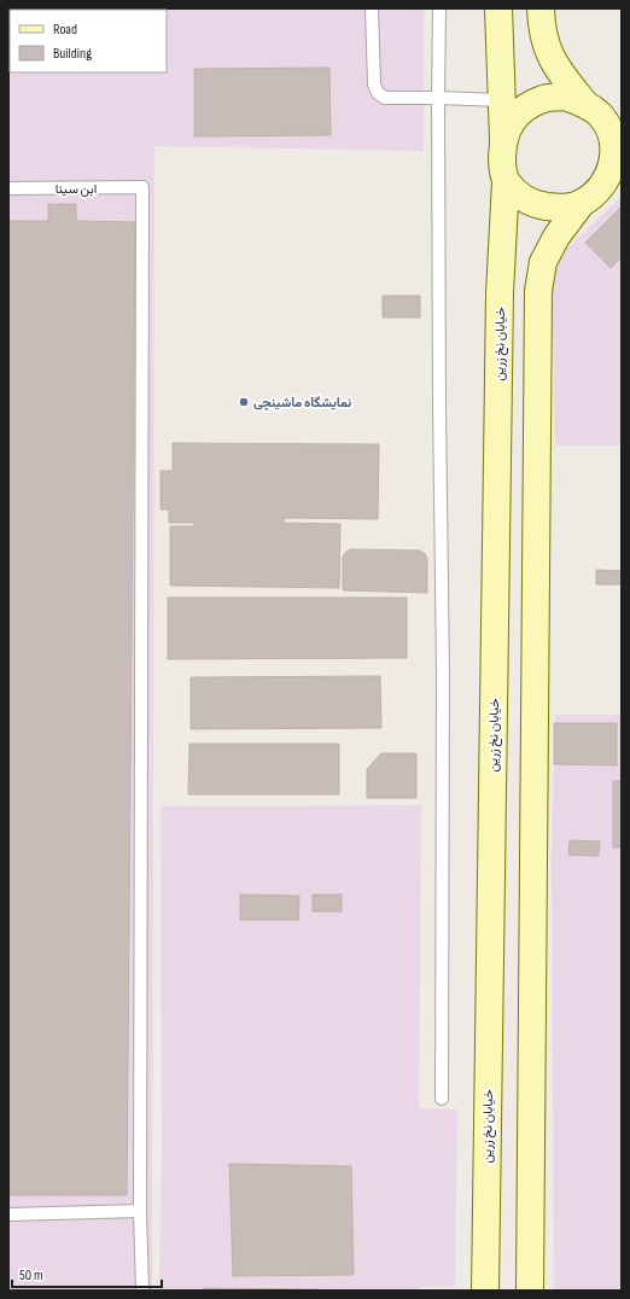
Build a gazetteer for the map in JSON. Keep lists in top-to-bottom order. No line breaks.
{"streets":{"street":["خیابان نخ زرین"],"lane":["ابن سینا"]},"places":["نمایشگاه ماشینچی"],"legend":["Road","Building"],"scale_bar":"50 m"}
